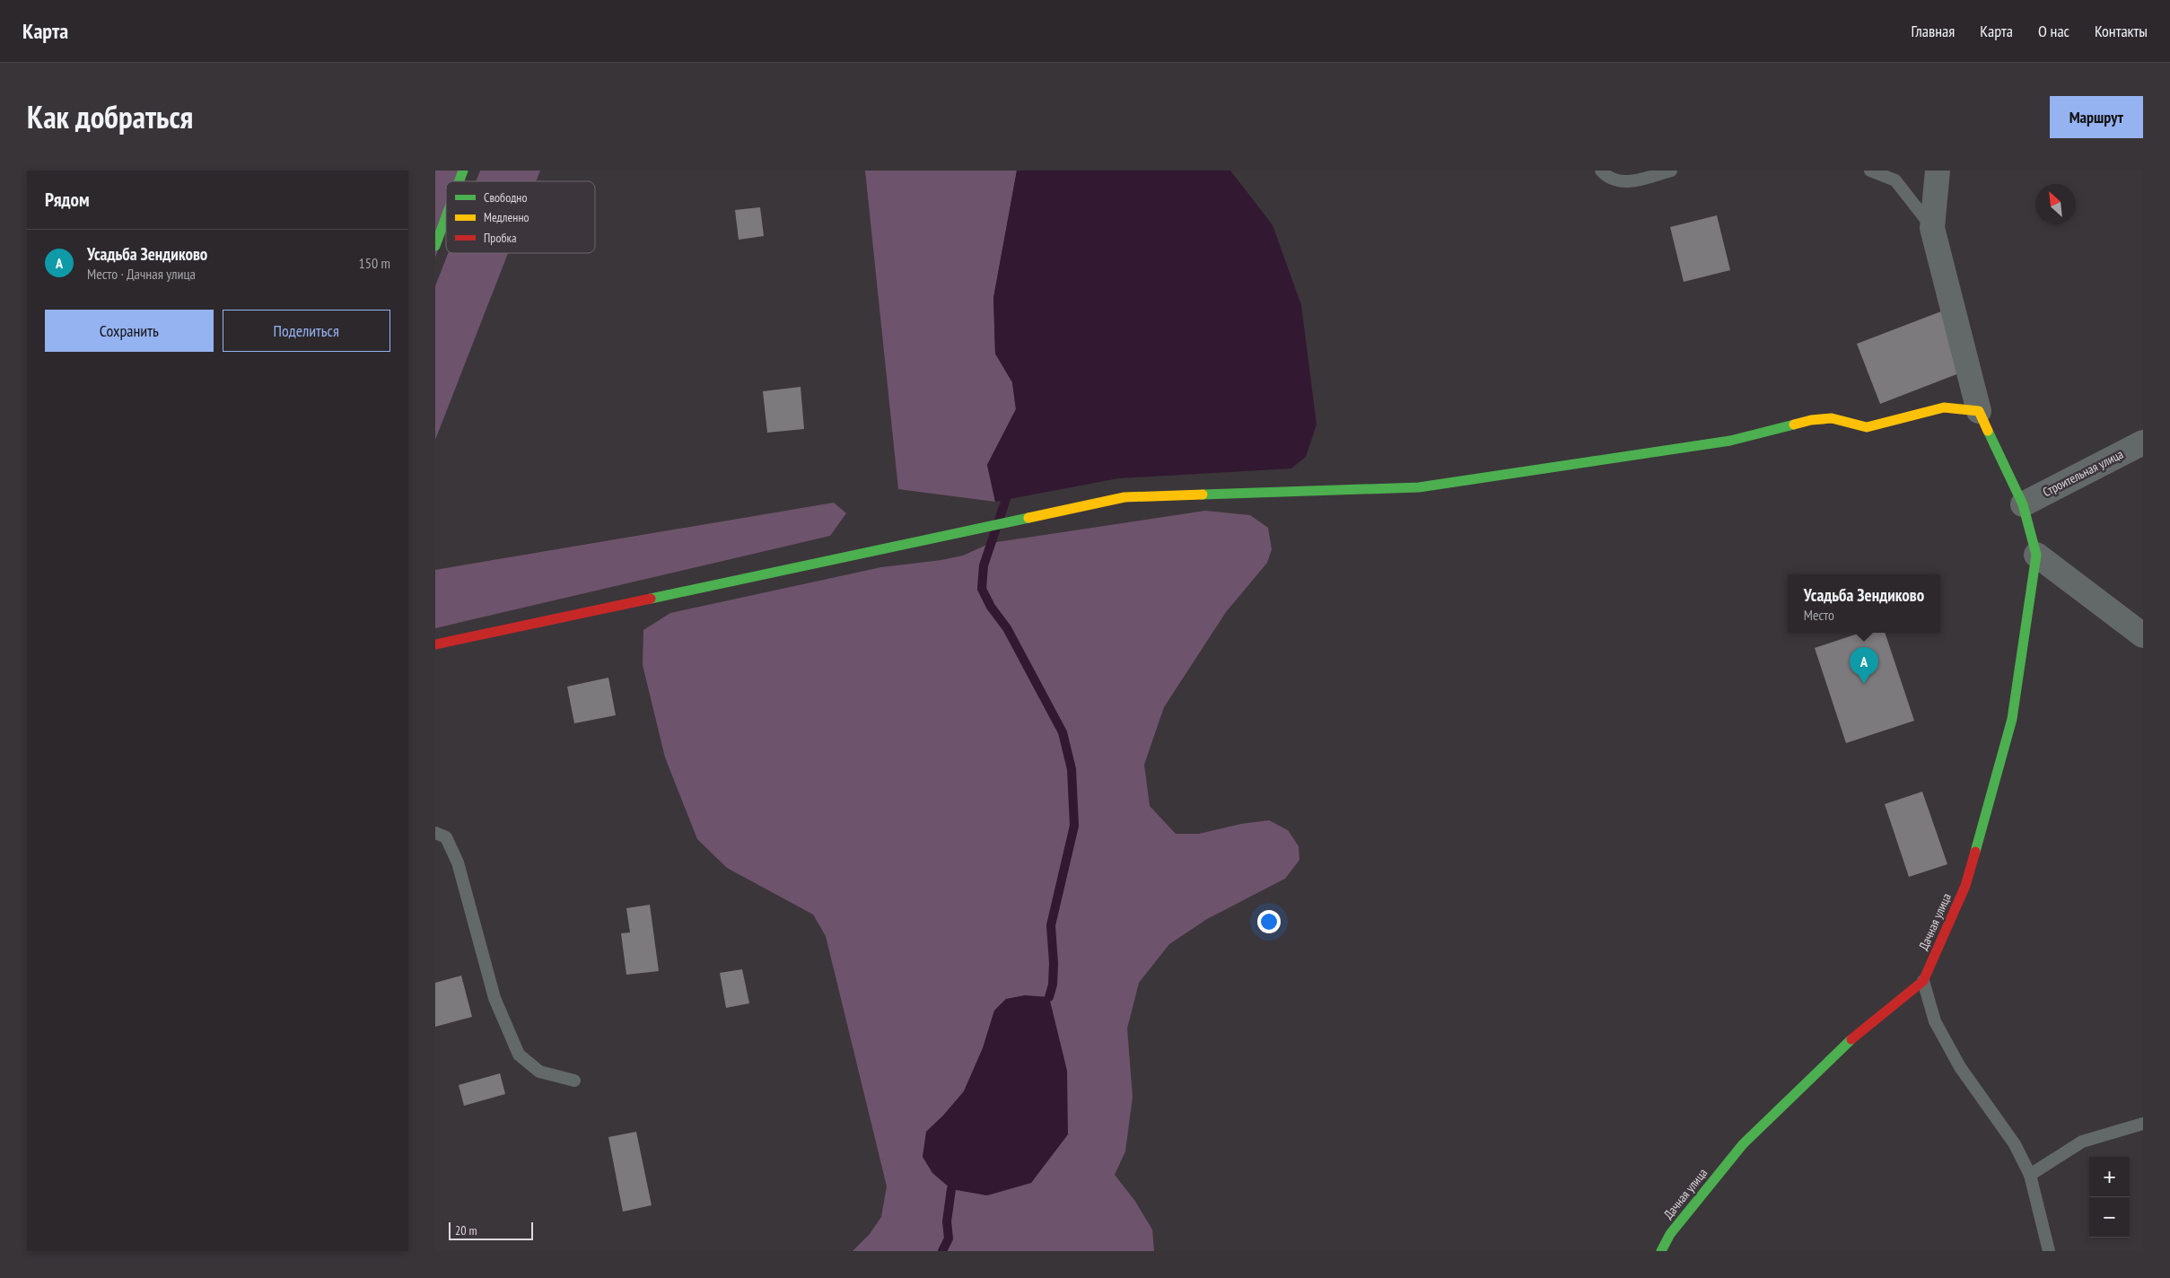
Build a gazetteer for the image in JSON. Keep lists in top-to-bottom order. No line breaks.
{"streets":{"street":["Строительная улица","Дачная улица"]},"crossings":[["Строительная улица","Дачная улица"]],"legend":["Свободно","Медленно","Пробка"],"scale_bar":"20 m","north":"top left","page":{"header":"Карта","nav":["Главная","Карта","О нас","Контакты"],"title":"Как добраться","buttons":["Маршрут",["Сохранить","Поделиться"]],"heading":"Рядом","list":[{"mark":"A","name":"Усадьба Зендиково","note":"Место · Дачная улица","value":"150 m"}],"popup":["Усадьба Зендиково","Место"],"pins":"A","map_buttons":["+","−"],"scale":"20 m"}}
